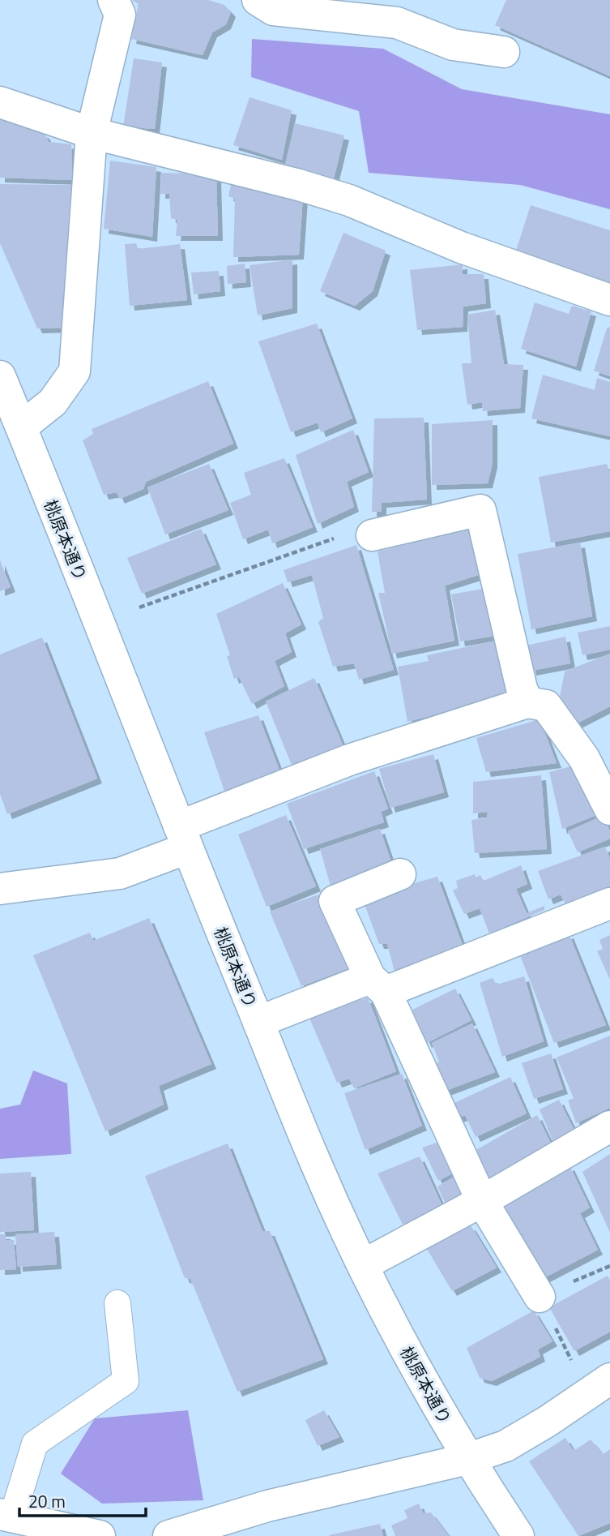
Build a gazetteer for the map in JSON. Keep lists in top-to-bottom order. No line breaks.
{"streets":{"street":["桃原本通り"]},"scale_bar":"20 m"}
